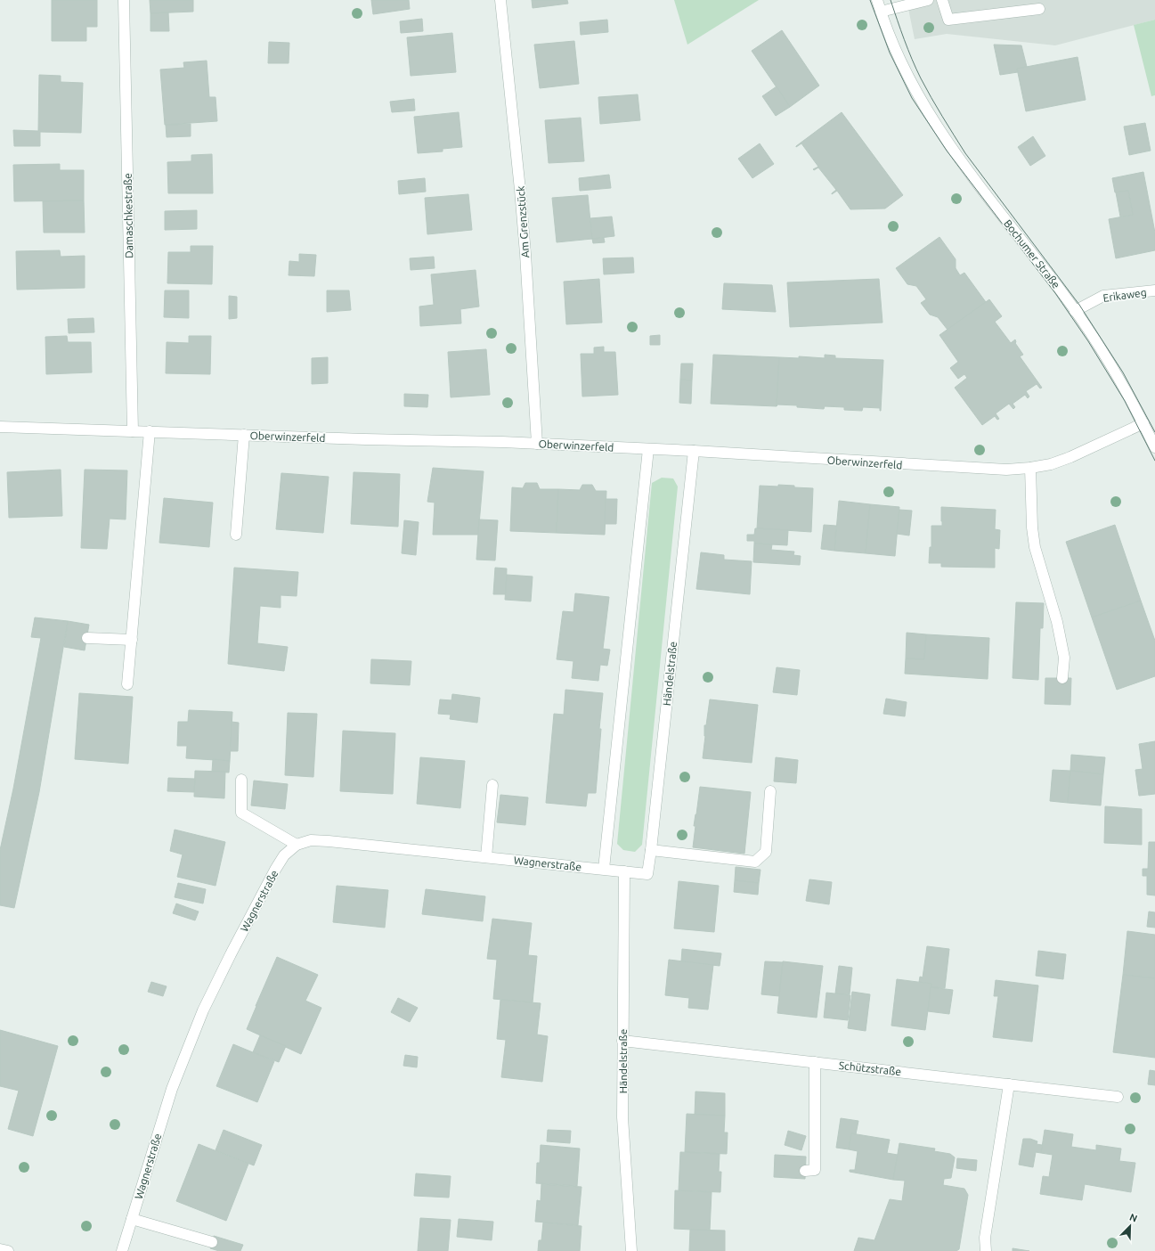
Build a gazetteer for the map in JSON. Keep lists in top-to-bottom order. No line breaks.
{"streets":{"street":["Damaschkestraße","Am Grenzstück","Bochumer Straße","Erikaweg","Oberwinzerfeld","Händelstraße","Wagnerstraße","Schützstraße"]},"crossings":[["Damaschkestraße","Oberwinzerfeld"],["Am Grenzstück","Oberwinzerfeld"],["Bochumer Straße","Erikaweg"],["Bochumer Straße","Oberwinzerfeld"],["Oberwinzerfeld","Händelstraße"],["Händelstraße","Wagnerstraße"],["Händelstraße","Schützstraße"]],"north":"top right"}
